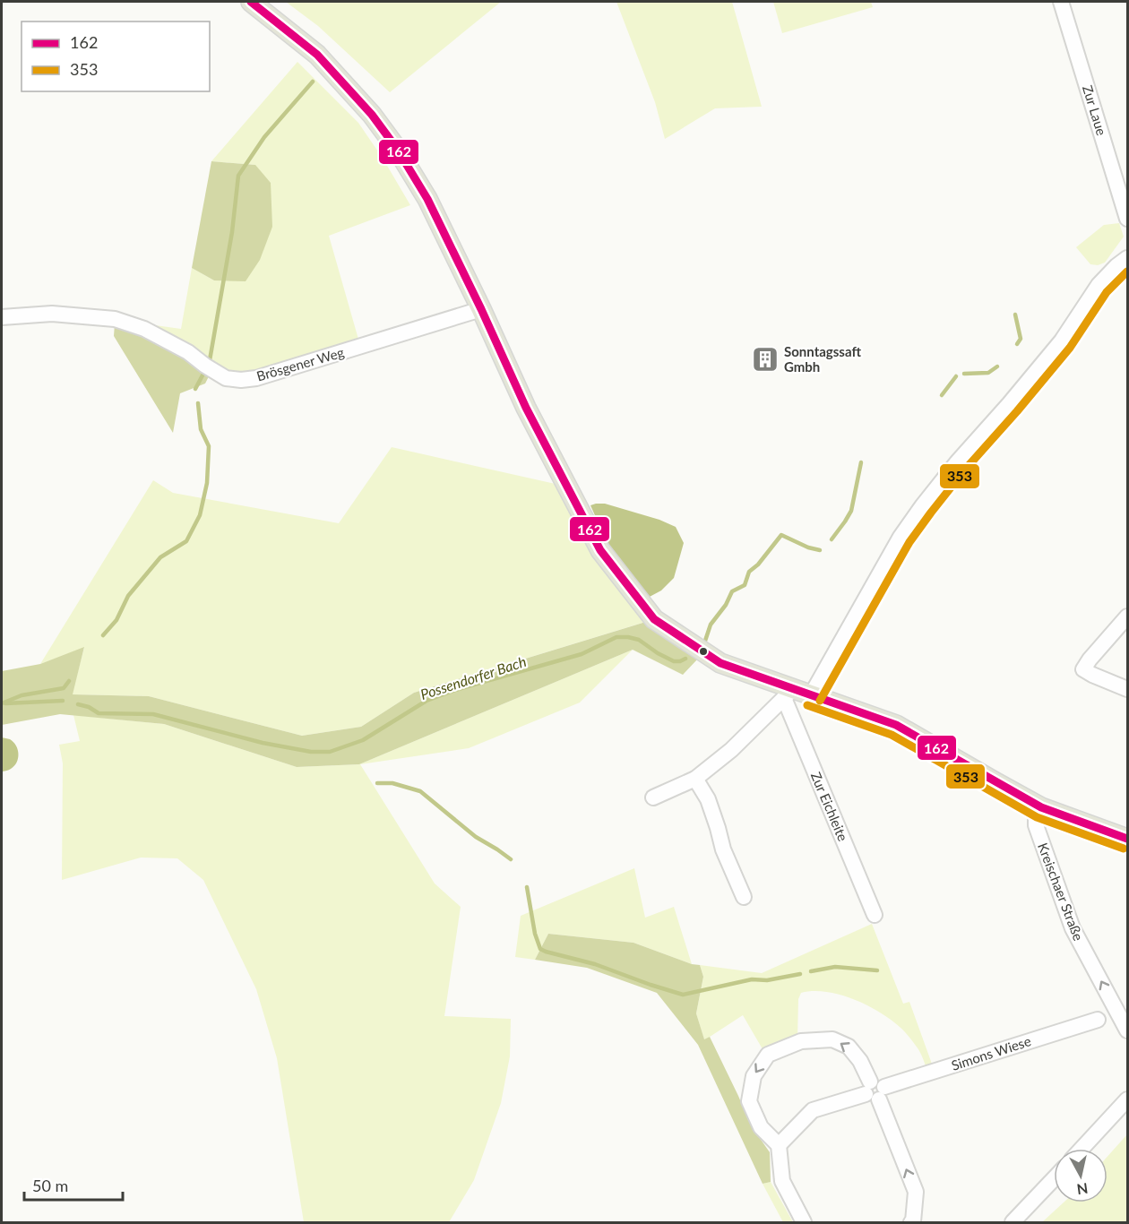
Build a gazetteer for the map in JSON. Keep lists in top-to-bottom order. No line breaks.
{"streets":{"street":["Zur Laue","Brösgener Weg","Zur Eichleite","Kreischaer Straße","Simons Wiese"]},"one_way":["Kreischaer Straße"],"water":["Possendorfer Bach"],"places":{"building":["Sonntagssaft Gmbh"]},"lines":["transit line 162","transit line 353"],"legend":["162","353"],"scale_bar":"50 m","north":"bottom"}
